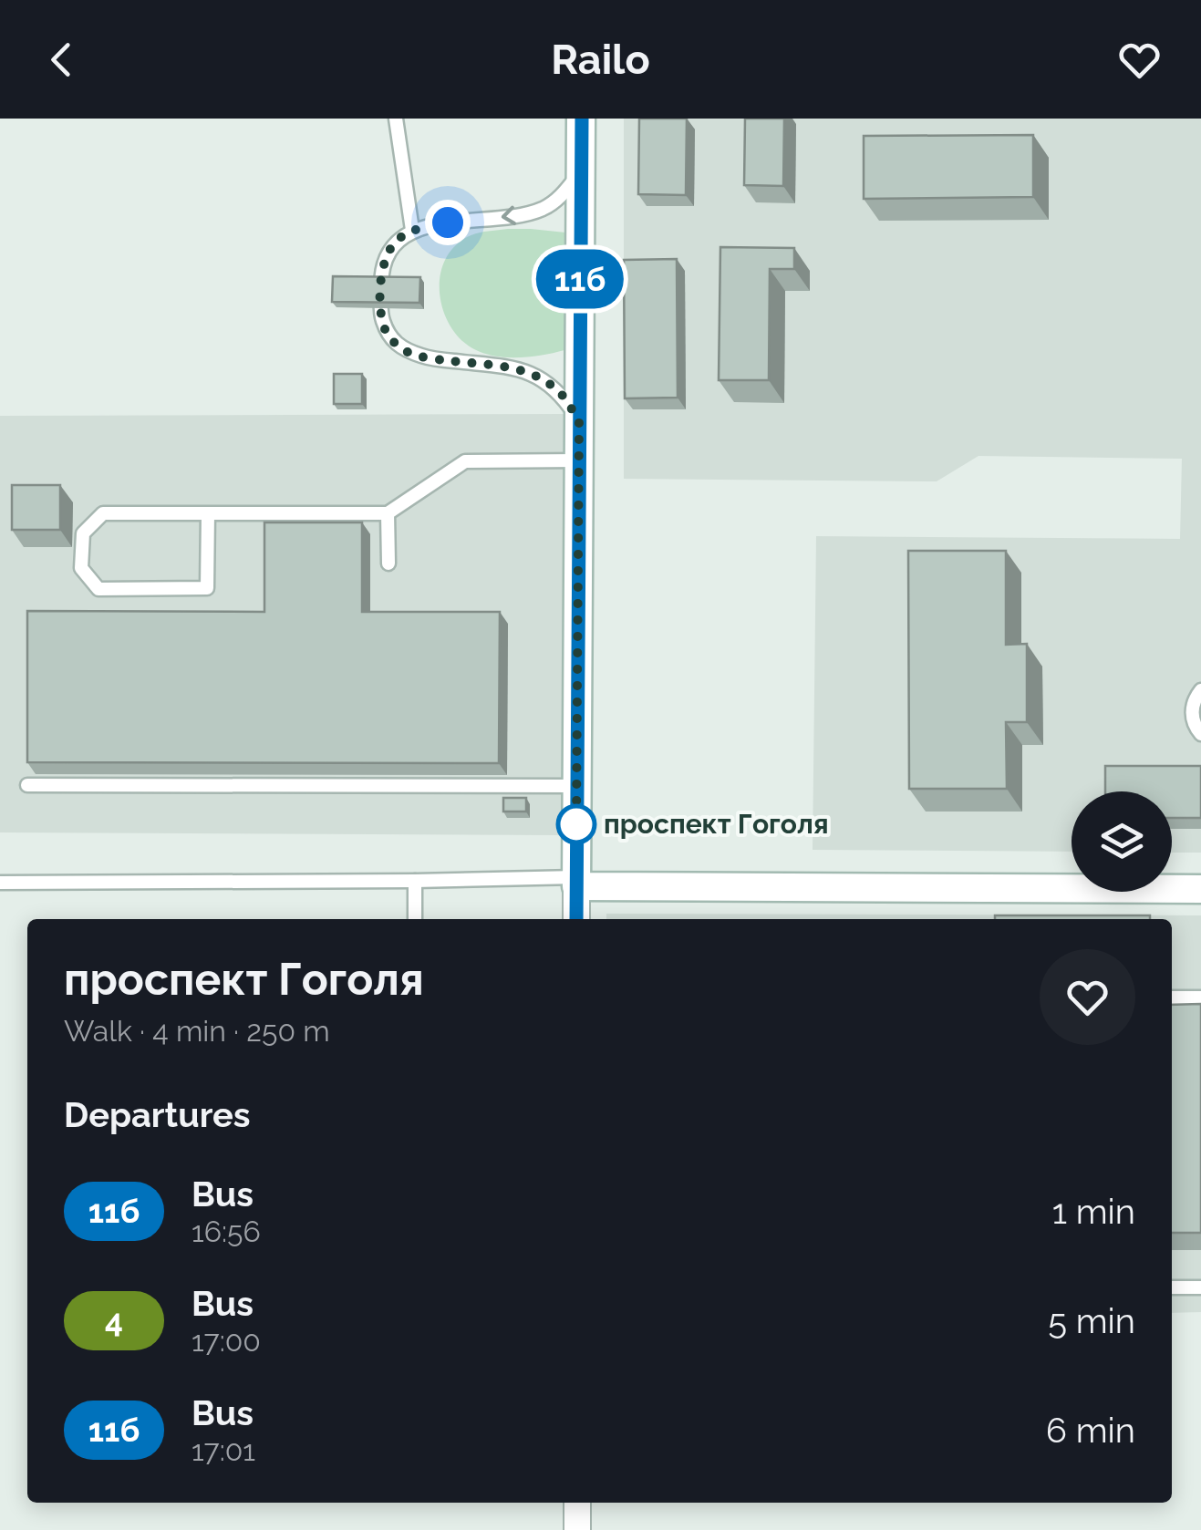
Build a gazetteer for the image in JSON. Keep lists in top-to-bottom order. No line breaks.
{"places":["проспект Гоголя"],"lines":["bus line 11б"],"page":{"header":"Railo","on_map":"11б","heading":[["проспект Гоголя","Walk · 4 min · 250 m"],"Departures"],"list":[{"mark":"11б","name":"Bus","note":"16:56","value":"1 min"},{"mark":"4","name":"Bus","note":"17:00","value":"5 min"},{"mark":"11б","name":"Bus","note":"17:01","value":"6 min"}]}}
